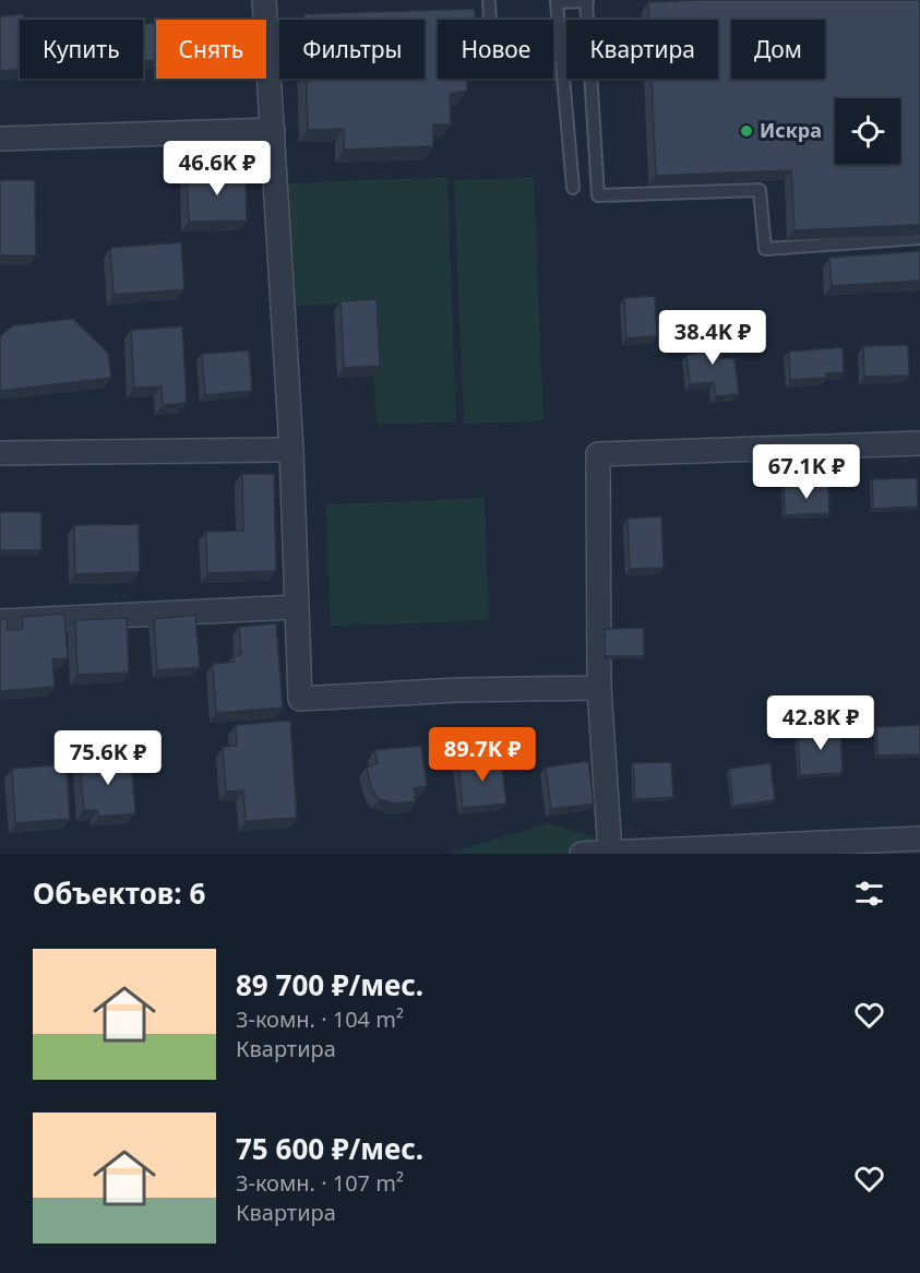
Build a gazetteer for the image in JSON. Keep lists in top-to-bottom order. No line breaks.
{"places":["Искра"],"page":{"chip":["Купить","Снять","Фильтры","Новое","Квартира","Дом"],"price":["46.6K ₽","38.4K ₽","67.1K ₽","42.8K ₽","89.7K ₽","75.6K ₽"],"heading":"Объектов: 6","list":[{"name":"89 700 ₽/мес.","note":"3-комн. · 104 m² · Квартира"},{"name":"75 600 ₽/мес.","note":"3-комн. · 107 m² · Квартира"}]}}
